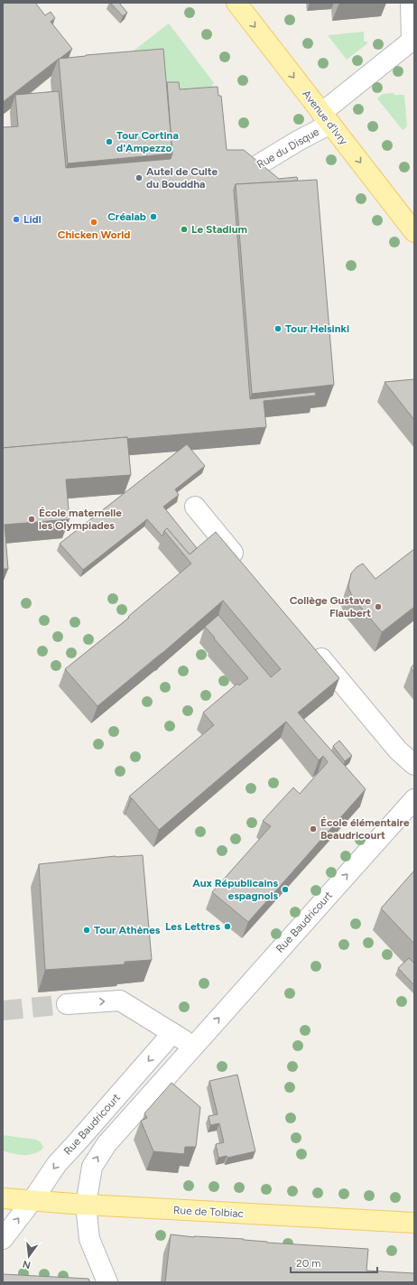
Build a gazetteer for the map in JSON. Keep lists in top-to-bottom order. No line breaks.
{"streets":{"main road":["Avenue d'Ivry","Rue de Tolbiac"],"street":["Rue du Disque","Rue Baudricourt"]},"crossings":[["Avenue d'Ivry","Rue du Disque"],["Rue Baudricourt","Rue de Tolbiac"]],"one_way":["Avenue d'Ivry"],"places":["Tour Cortina d'Ampezzo","Autel de Culte du Bouddha","Créalab","Lidl","Chicken World","Le Stadium","Tour Helsinki","École maternelle les Olympiades","Collège Gustave Flaubert","École élémentaire Beaudricourt","Aux Républicains espagnols","Les Lettres","Tour Athènes"],"scale_bar":"20 m","north":"bottom"}
